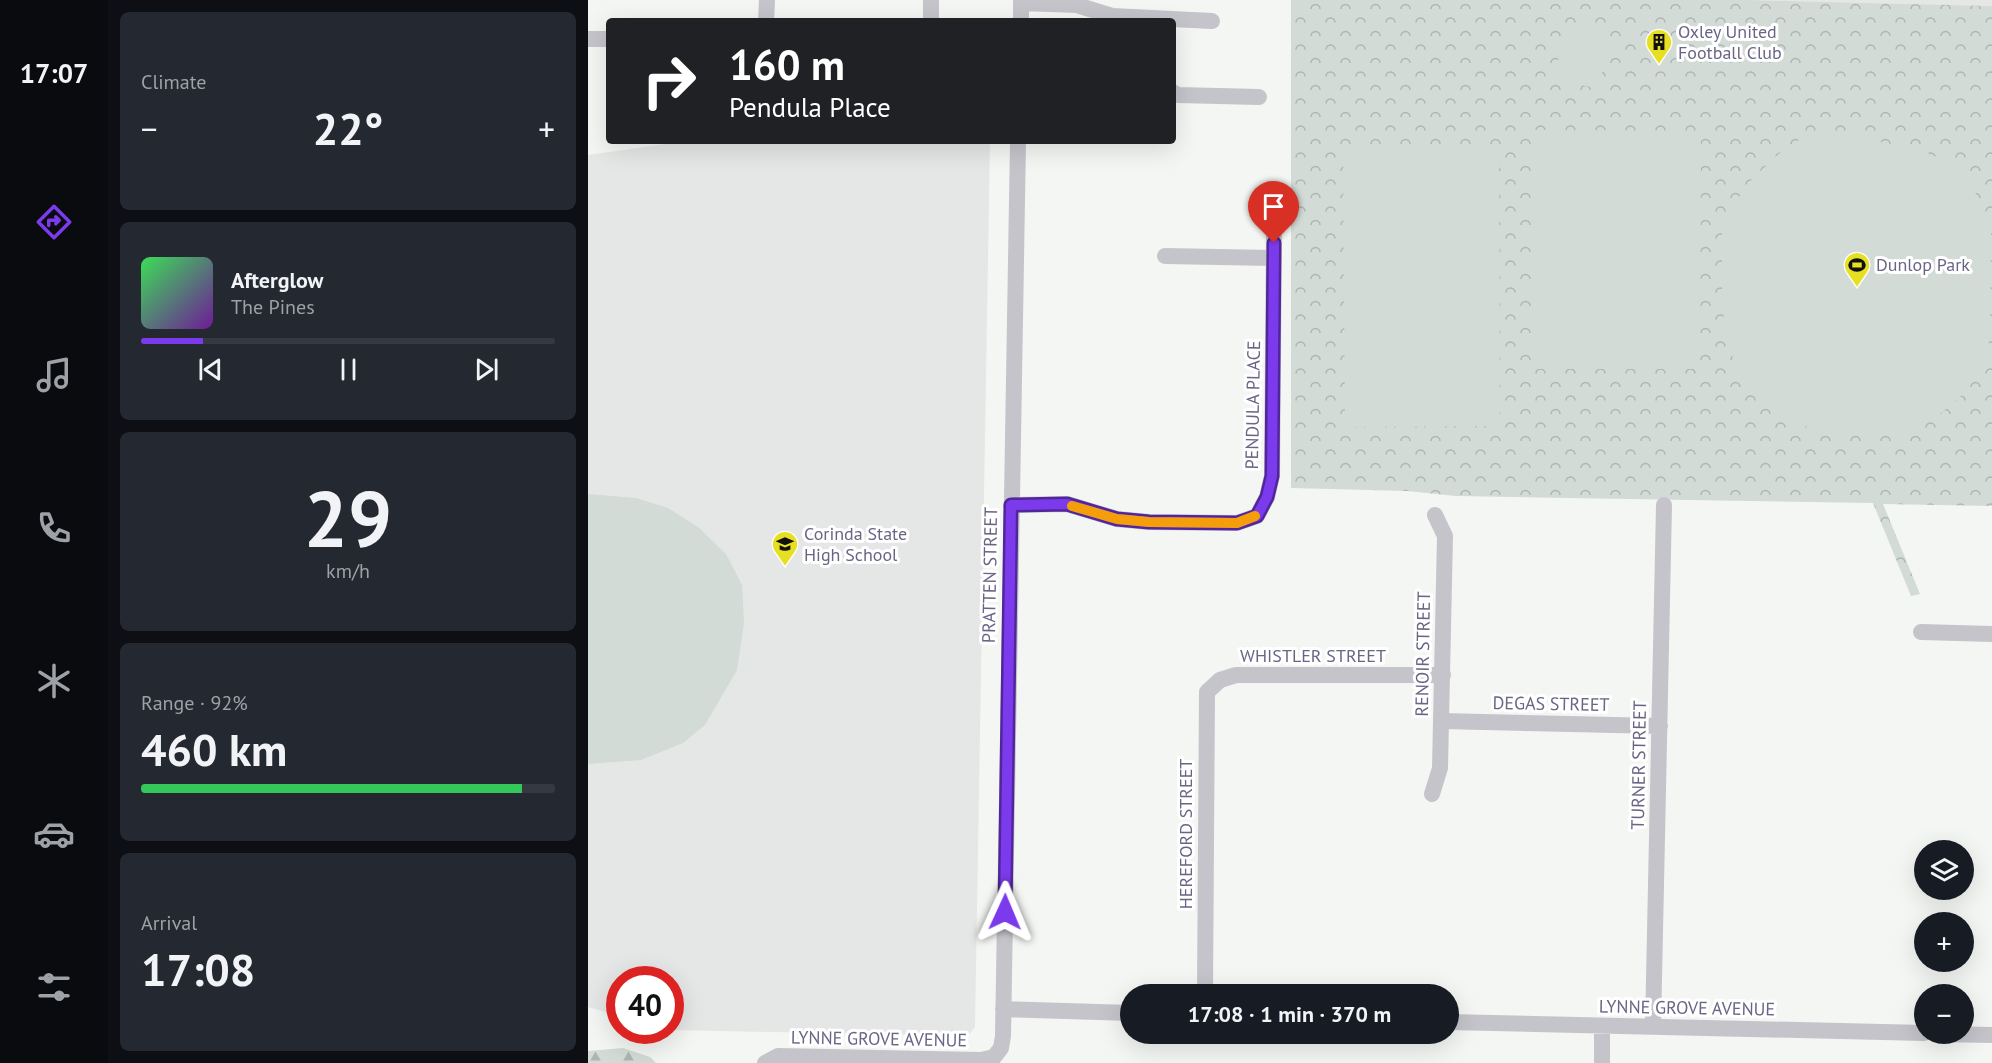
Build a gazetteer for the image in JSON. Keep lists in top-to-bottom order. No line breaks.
{"streets":{"street":["PENDULA PLACE","PRATTEN STREET","RENOIR STREET","WHISTLER STREET","DEGAS STREET","TURNER STREET","HEREFORD STREET","LYNNE GROVE AVENUE"]},"crossings":[["PENDULA PLACE","PRATTEN STREET"],["PRATTEN STREET","LYNNE GROVE AVENUE"],["RENOIR STREET","WHISTLER STREET"],["RENOIR STREET","DEGAS STREET"],["WHISTLER STREET","HEREFORD STREET"],["DEGAS STREET","TURNER STREET"],["TURNER STREET","LYNNE GROVE AVENUE"]],"places":{"building":["Oxley United Football Club"],"sports":["Dunlop Park"],"school or university":["Corinda State High School"]},"page":{"tabs":"17:07","tile":["Climate",["29","km/h"],["Range · 92%","460 km"],["Arrival","17:08"]],"turn":["160 m","Pendula Place"],"heat":["−","22°","+"],"song":["Afterglow","The Pines"],"map_buttons":["+","−"],"limit":"40","trip":"17:08 · 1 min · 370 m"}}
